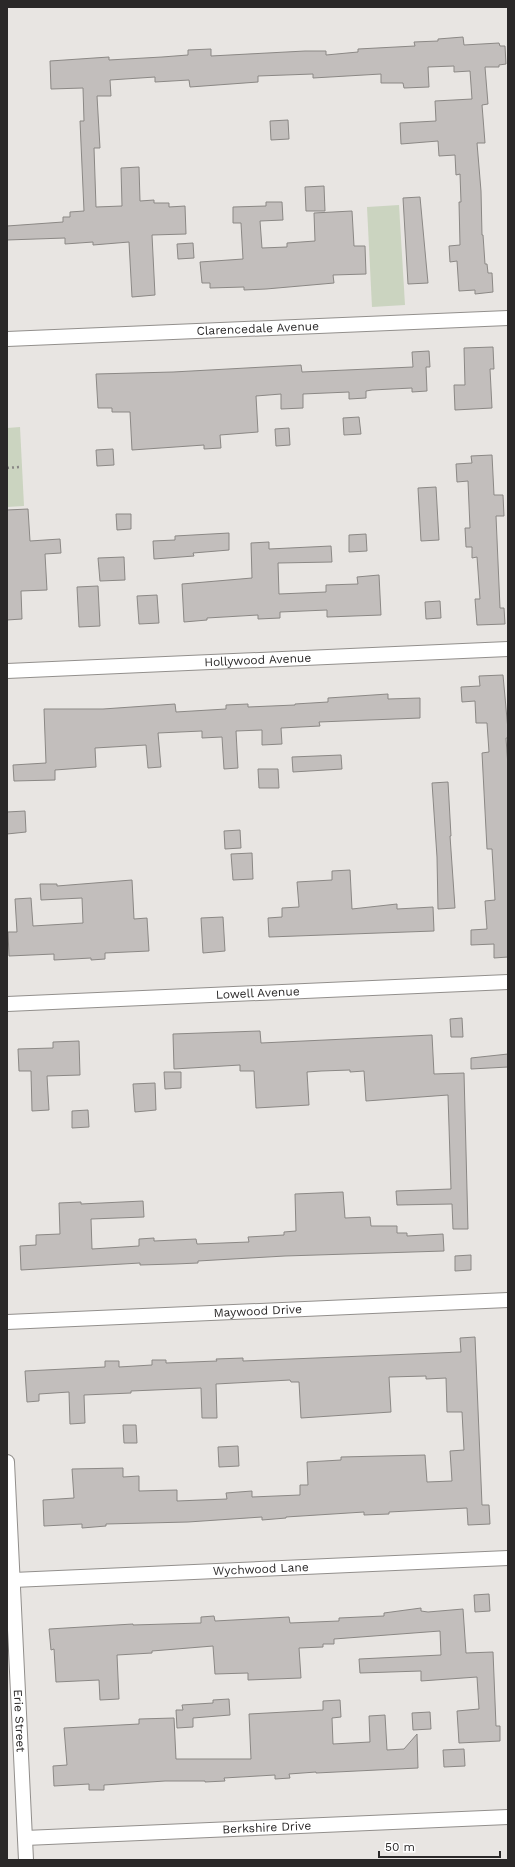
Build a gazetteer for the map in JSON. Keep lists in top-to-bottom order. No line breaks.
{"streets":{"street":["Clarencedale Avenue","Hollywood Avenue","Lowell Avenue","Maywood Drive","Wychwood Lane","Erie Street","Berkshire Drive"]},"crossings":[["Wychwood Lane","Erie Street"],["Erie Street","Berkshire Drive"]],"scale_bar":"50 m"}
